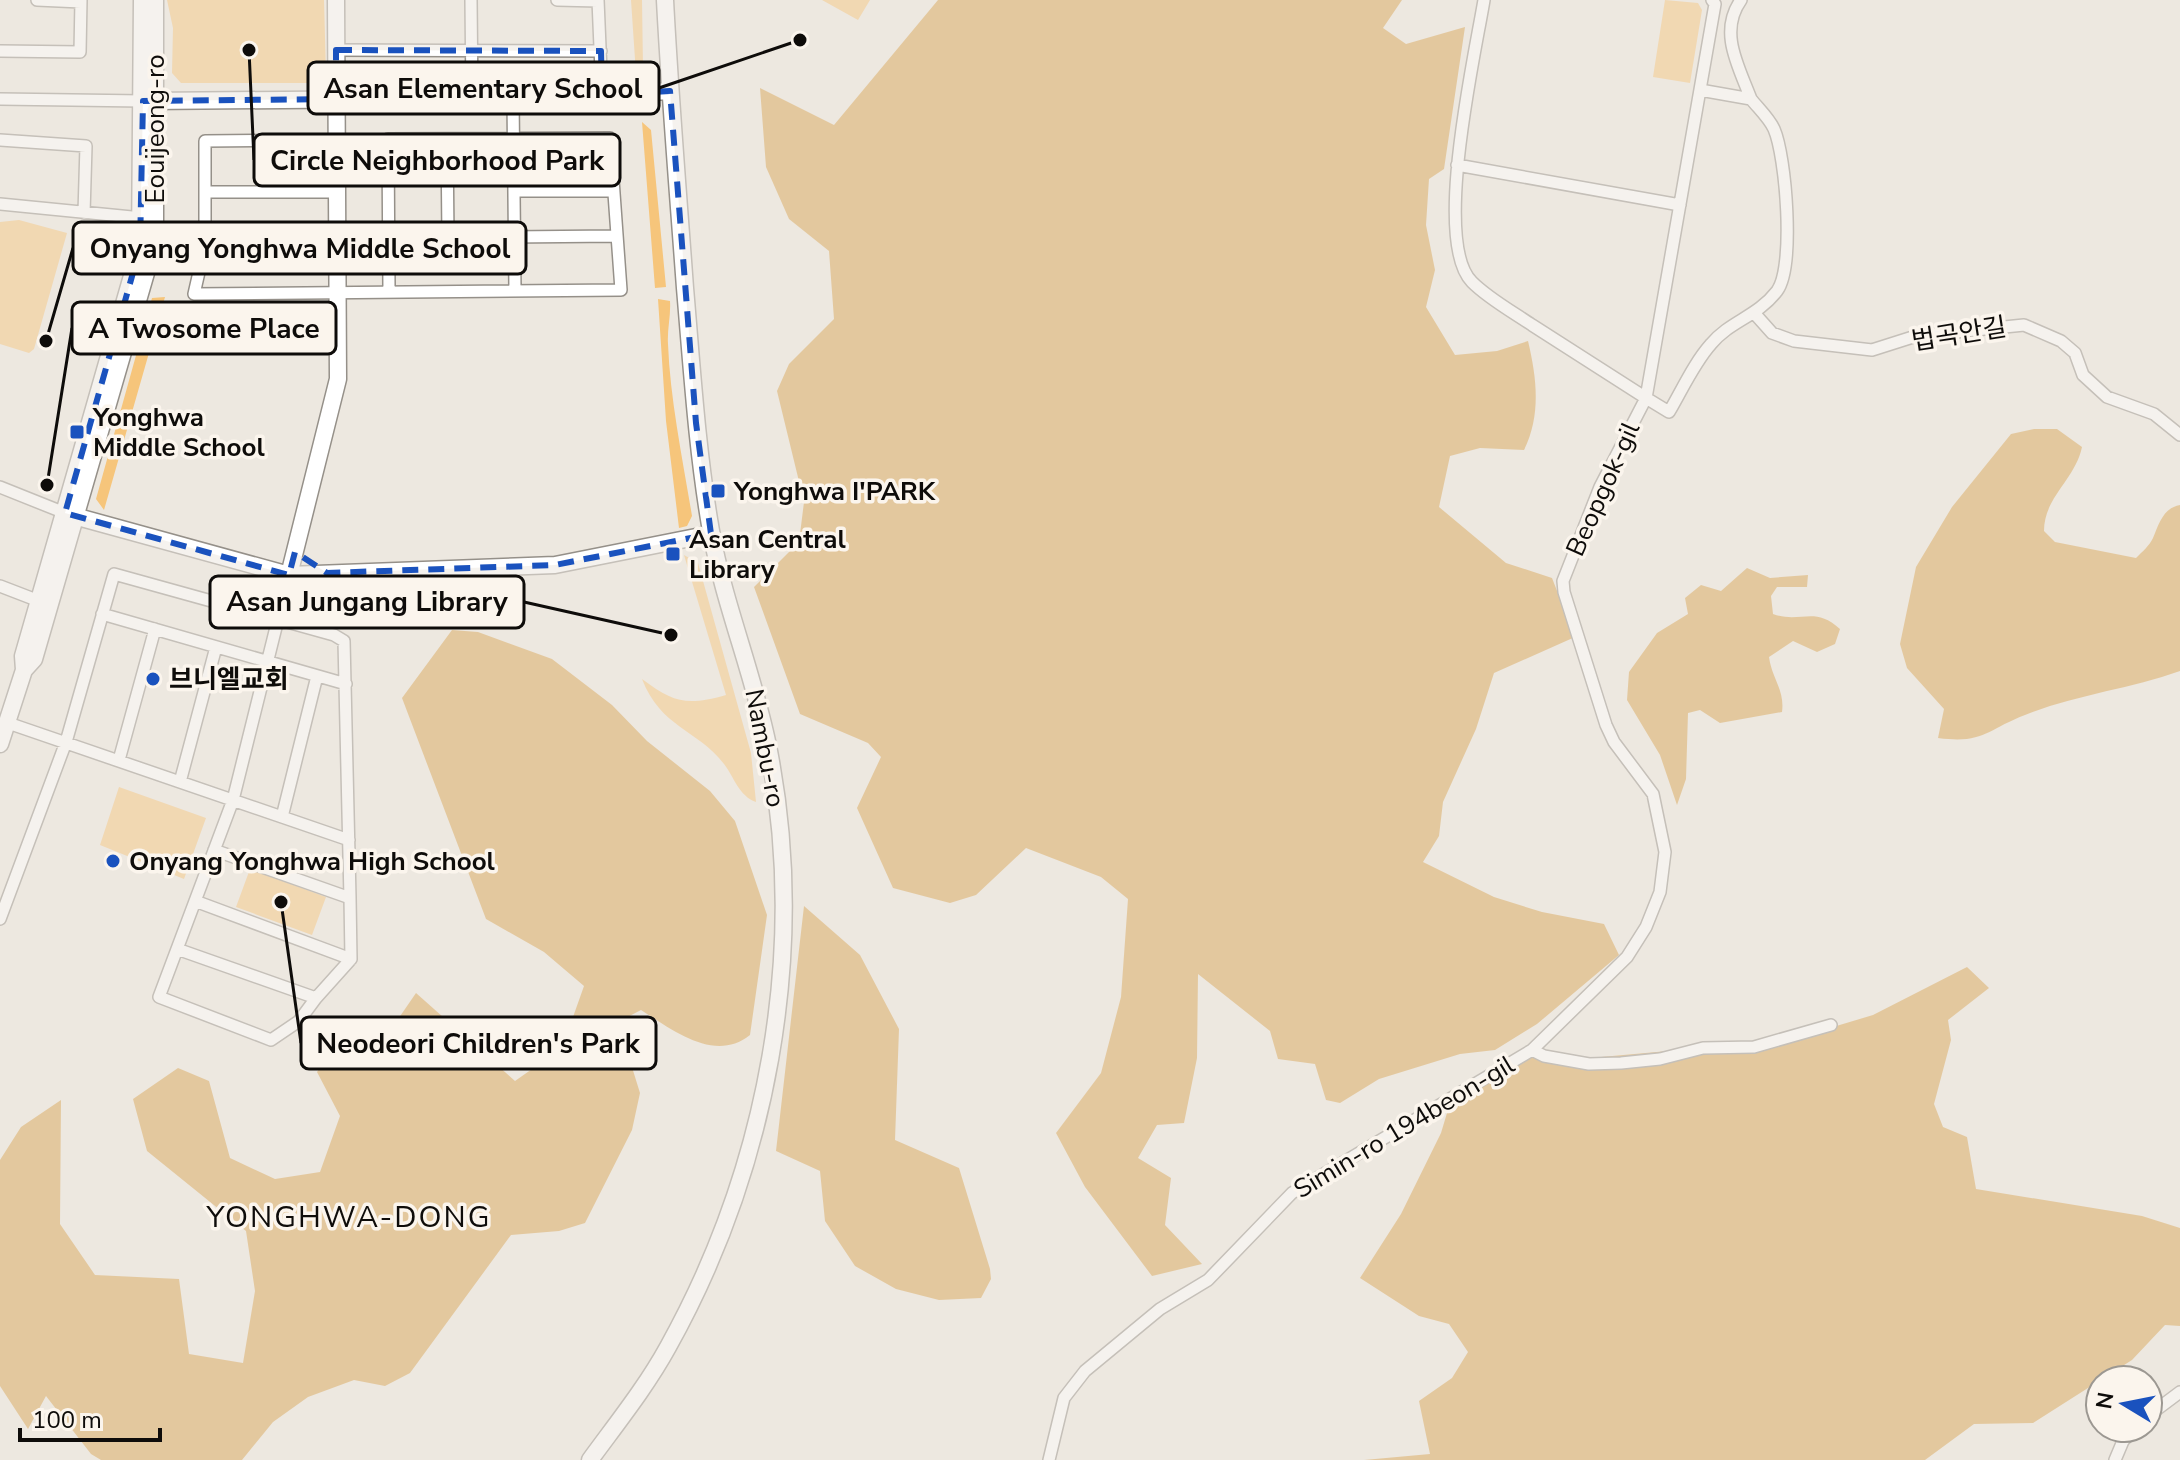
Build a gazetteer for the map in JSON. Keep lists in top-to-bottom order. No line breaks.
{"streets":{"street":["Eouijeong-ro","법곡안길","Beopgok-gil","Nambu-ro","Simin-ro 194beon-gil"]},"crossings":[["법곡안길","Beopgok-gil"],["Beopgok-gil","Simin-ro 194beon-gil"]],"districts":["YONGHWA-DONG"],"places":{"other":["Asan Elementary School","Circle Neighborhood Park","Onyang Yonghwa Middle School","A Twosome Place","Asan Jungang Library","브니엘교회","Onyang Yonghwa High School","Neodeori Children's Park"],"transit":["Yonghwa Middle School","Yonghwa I'PARK","Asan Central Library"]},"scale_bar":"100 m","north":"left"}
